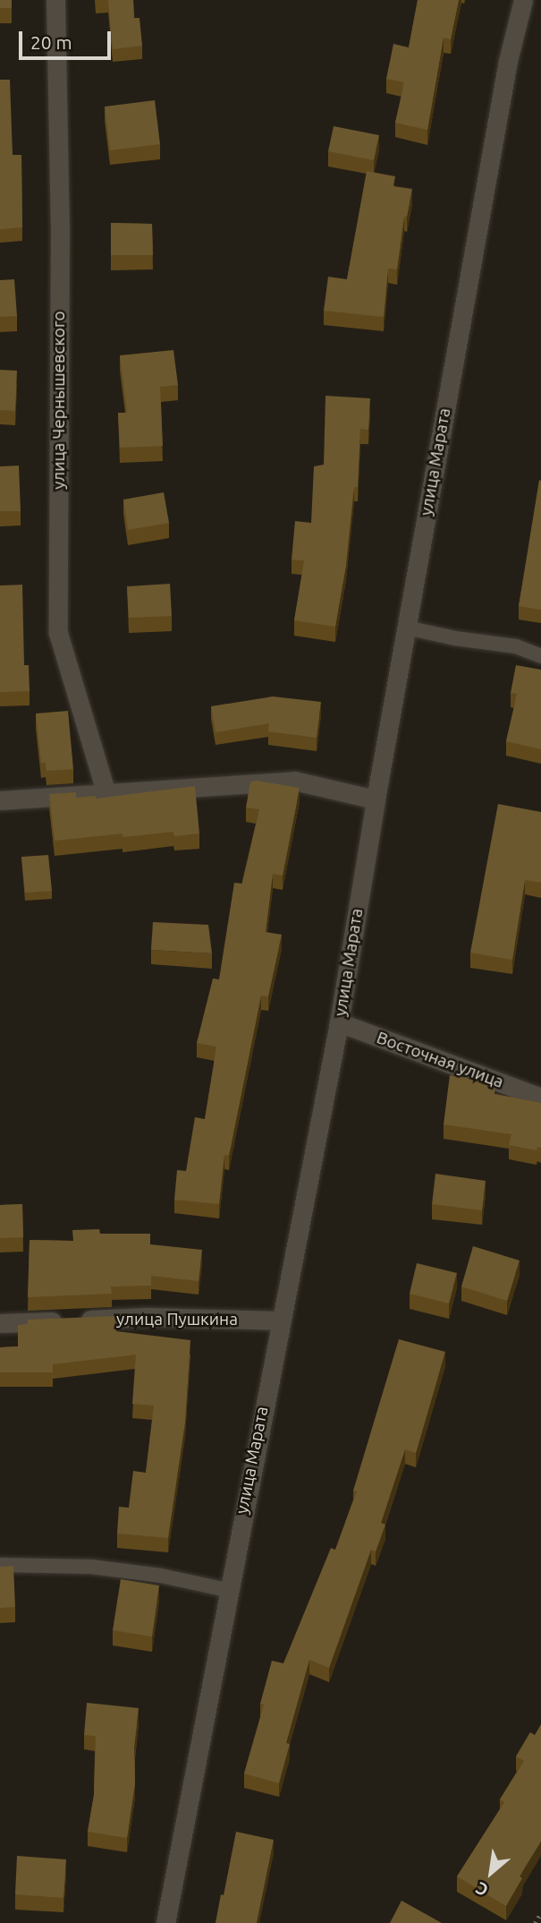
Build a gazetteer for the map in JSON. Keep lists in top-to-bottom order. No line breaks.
{"streets":{"street":["улица Чернышевского","улица Марата","Восточная улица","улица Пушкина"]},"crossings":[["улица Марата","Восточная улица"],["улица Марата","улица Пушкина"]],"scale_bar":"20 m","north":"bottom left"}
